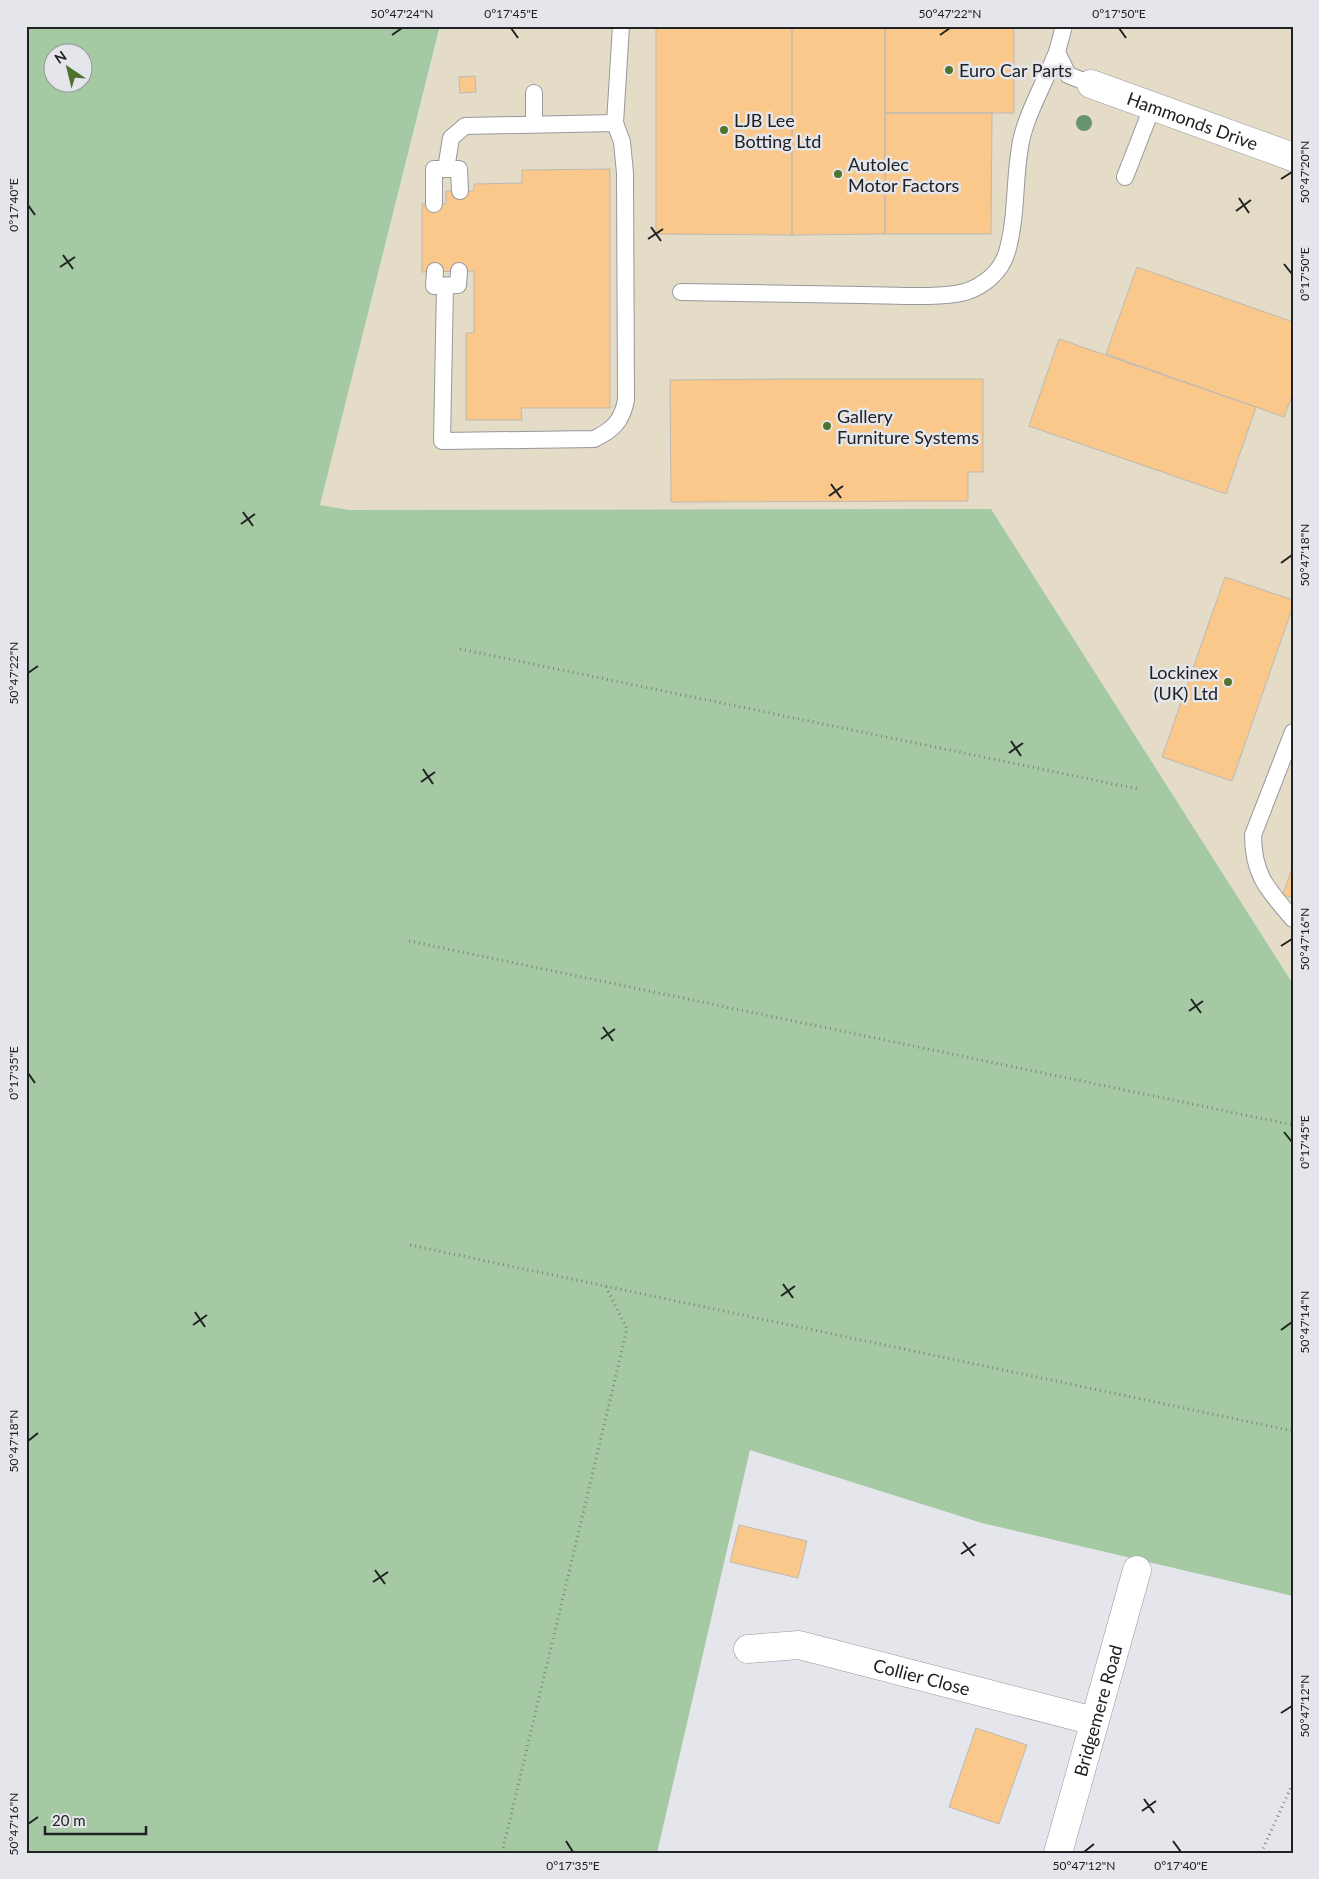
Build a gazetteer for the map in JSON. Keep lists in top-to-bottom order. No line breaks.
{"streets":{"street":["Hammonds Drive","Collier Close","Bridgemere Road"]},"crossings":[["Collier Close","Bridgemere Road"]],"places":["Euro Car Parts","LJB Lee Botting Ltd","Autolec Motor Factors","Gallery Furniture Systems","Lockinex (UK) Ltd"],"scale_bar":"20 m","north":"top left","coordinates":["50°47'24\"N","0°17'45\"E","50°47'22\"N","0°17'50\"E","50°47'20\"N","0°17'40\"E","50°47'18\"N","50°47'16\"N","0°17'35\"E","50°47'14\"N","50°47'12\"N"]}
